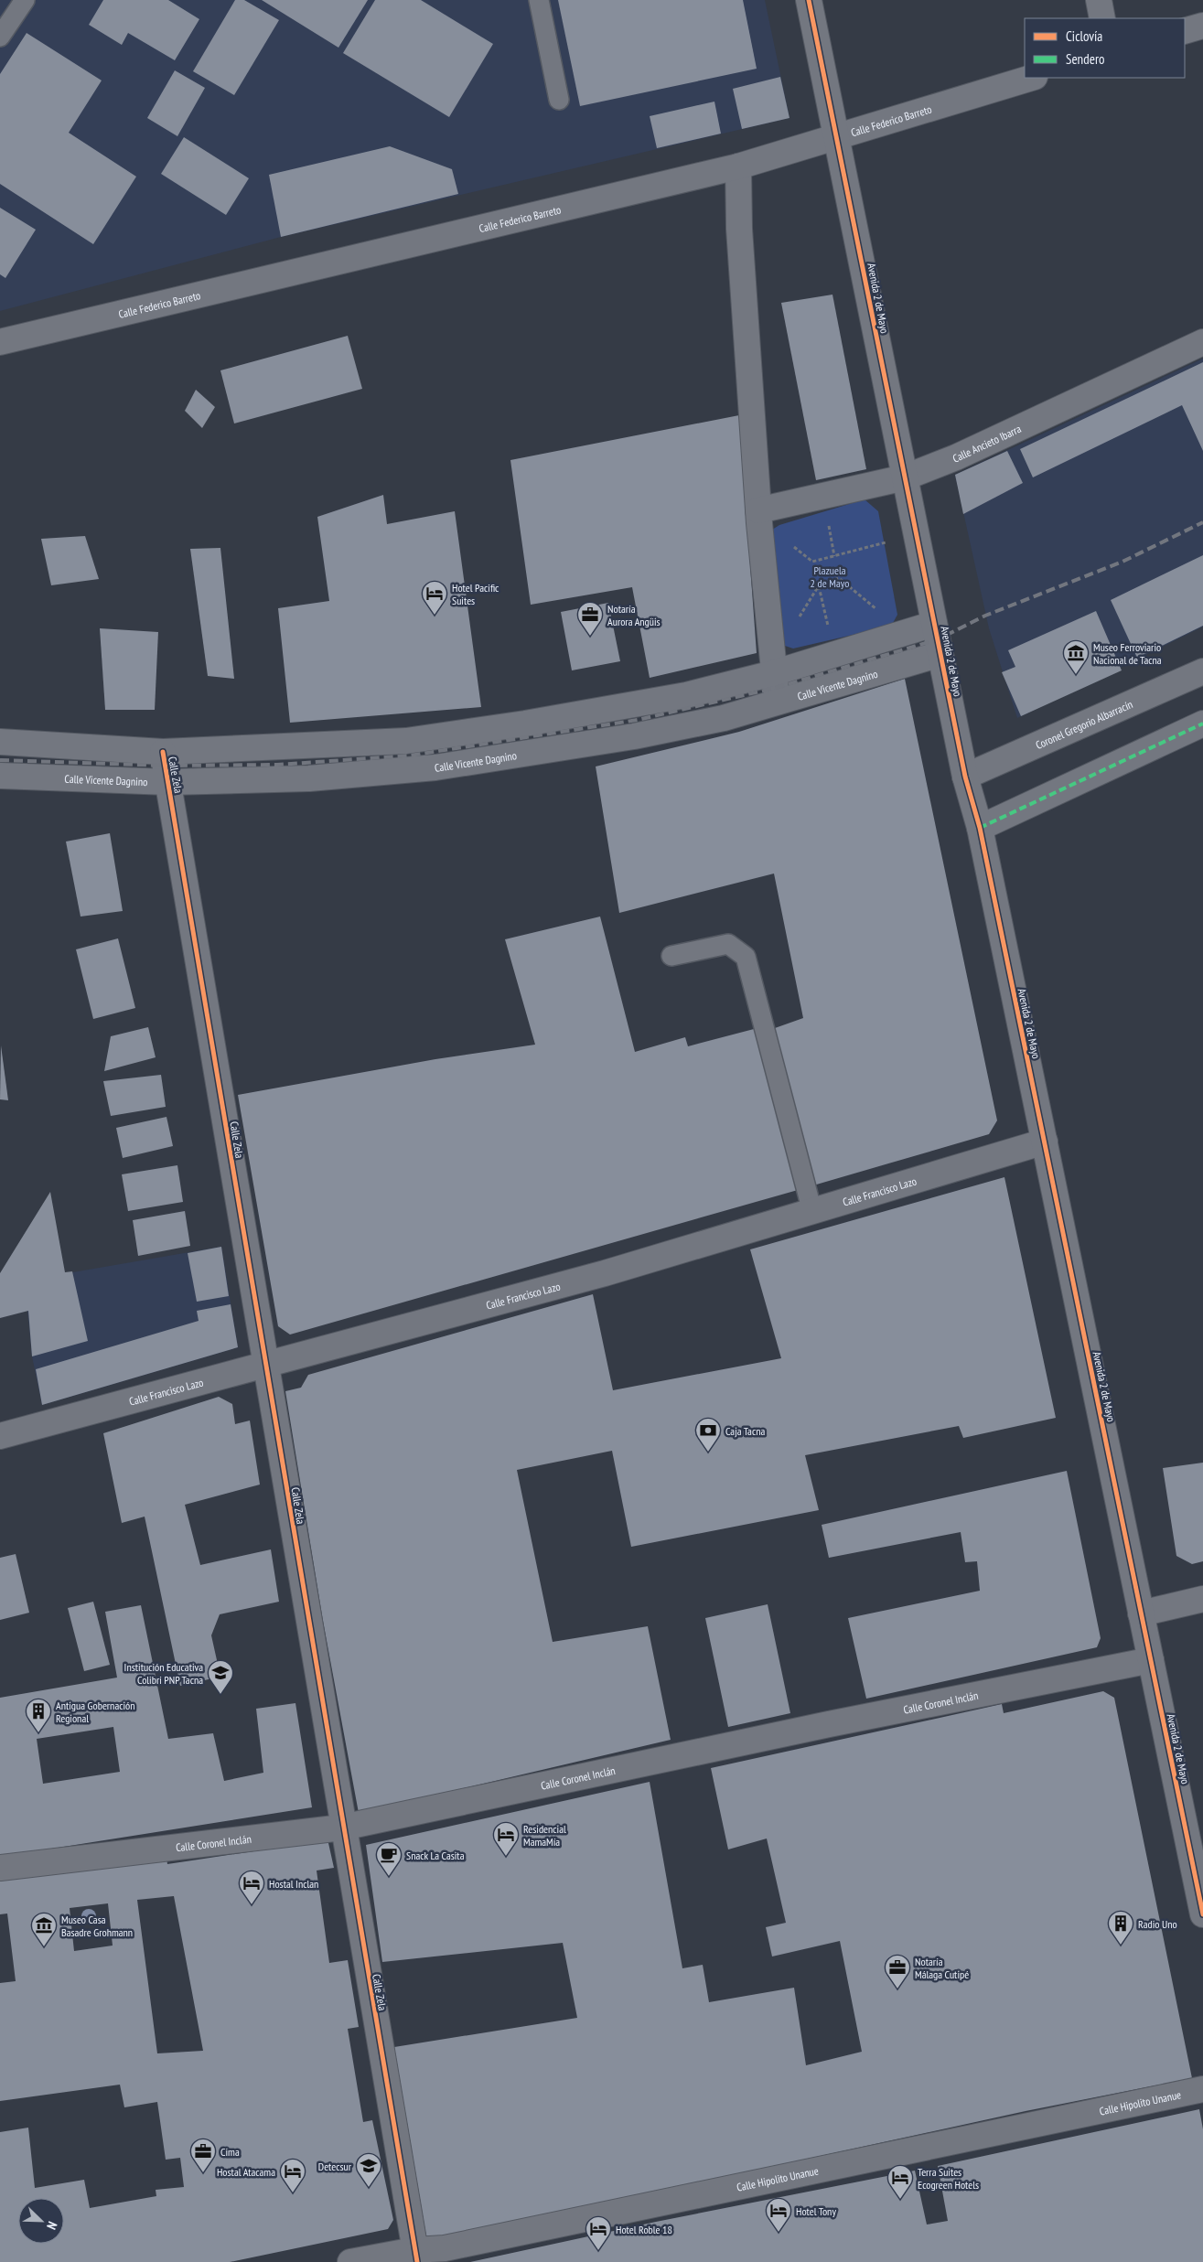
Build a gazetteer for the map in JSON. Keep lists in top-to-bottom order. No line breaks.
{"streets":{"street":["Calle Federico Barreto","Avenida 2 de Mayo","Calle Ancieto Ibarra","Calle Vicente Dagnino","Coronel Gregorio Albarracín","Calle Zela","Calle Francisco Lazo","Calle Coronel Inclán","Calle Hipolito Unanue"]},"crossings":[["Calle Federico Barreto","Avenida 2 de Mayo"],["Avenida 2 de Mayo","Calle Ancieto Ibarra"],["Avenida 2 de Mayo","Calle Vicente Dagnino"],["Avenida 2 de Mayo","Coronel Gregorio Albarracín"],["Avenida 2 de Mayo","Calle Francisco Lazo"],["Avenida 2 de Mayo","Calle Coronel Inclán"],["Calle Vicente Dagnino","Calle Zela"],["Calle Zela","Calle Francisco Lazo"],["Calle Zela","Calle Coronel Inclán"],["Calle Zela","Calle Hipolito Unanue"]],"parks":["Plazuela 2 de Mayo"],"places":{"hotel":["Hotel Pacific Suites","Residencial MamaMía","Hostal Inclan","Hostal Atacama","Terra Suites Ecogreen Hotels","Hotel Tony","Hotel Roble 18"],"office":["Notaría Aurora Angüis","Notaría Málaga Cutipé","Cima"],"museum":["Museo Ferroviario Nacional de Tacna","Museo Casa Basadre Grohmann"],"bank":["Caja Tacna"],"school or university":["Institución Educativa Colibri PNP Tacna","Detecsur"],"building":["Antigua Gobernación Regional","Radio Uno"],"cafe":["Snack La Casita"]},"legend":["Ciclovía","Sendero"],"north":"bottom right"}
